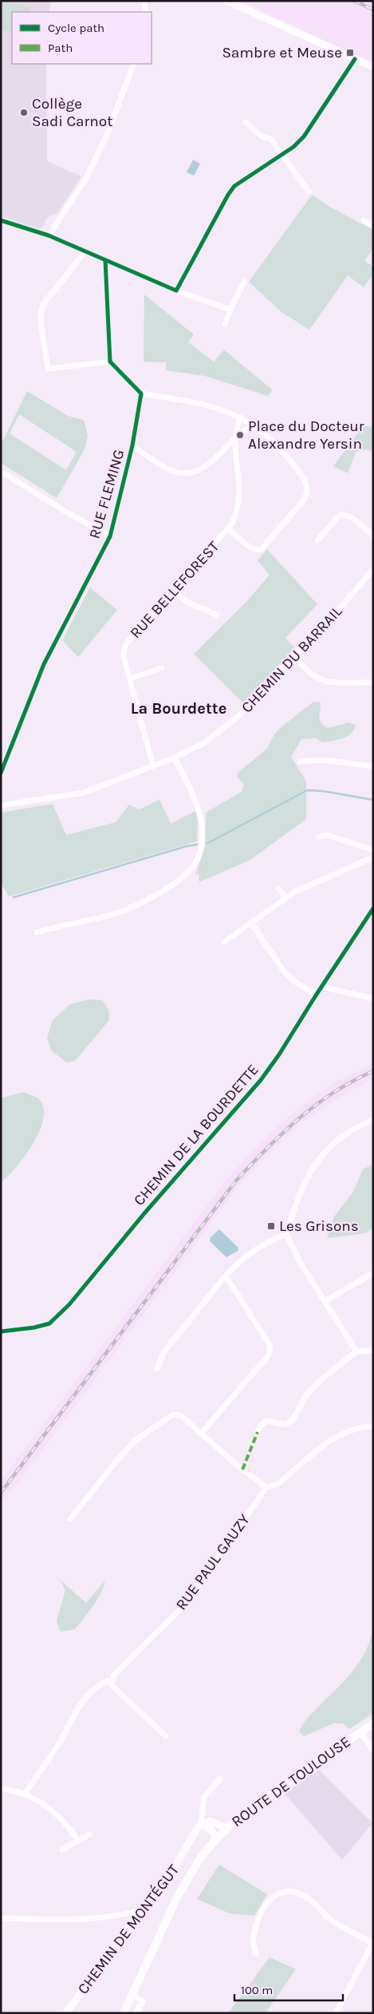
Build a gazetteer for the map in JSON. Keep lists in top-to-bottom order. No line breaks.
{"streets":{"main road":["ROUTE DE TOULOUSE"],"street":["RUE FLEMING","RUE BELLEFOREST","CHEMIN DU BARRAIL","CHEMIN DE LA BOURDETTE","RUE PAUL GAUZY","CHEMIN DE MONTÉGUT"]},"crossings":[["RUE BELLEFOREST","CHEMIN DU BARRAIL"]],"districts":["La Bourdette"],"places":{"transit":["Sambre et Meuse","Les Grisons"],"other":["Collège Sadi Carnot","Place du Docteur Alexandre Yersin"]},"legend":["Cycle path","Path"],"scale_bar":"100 m"}
